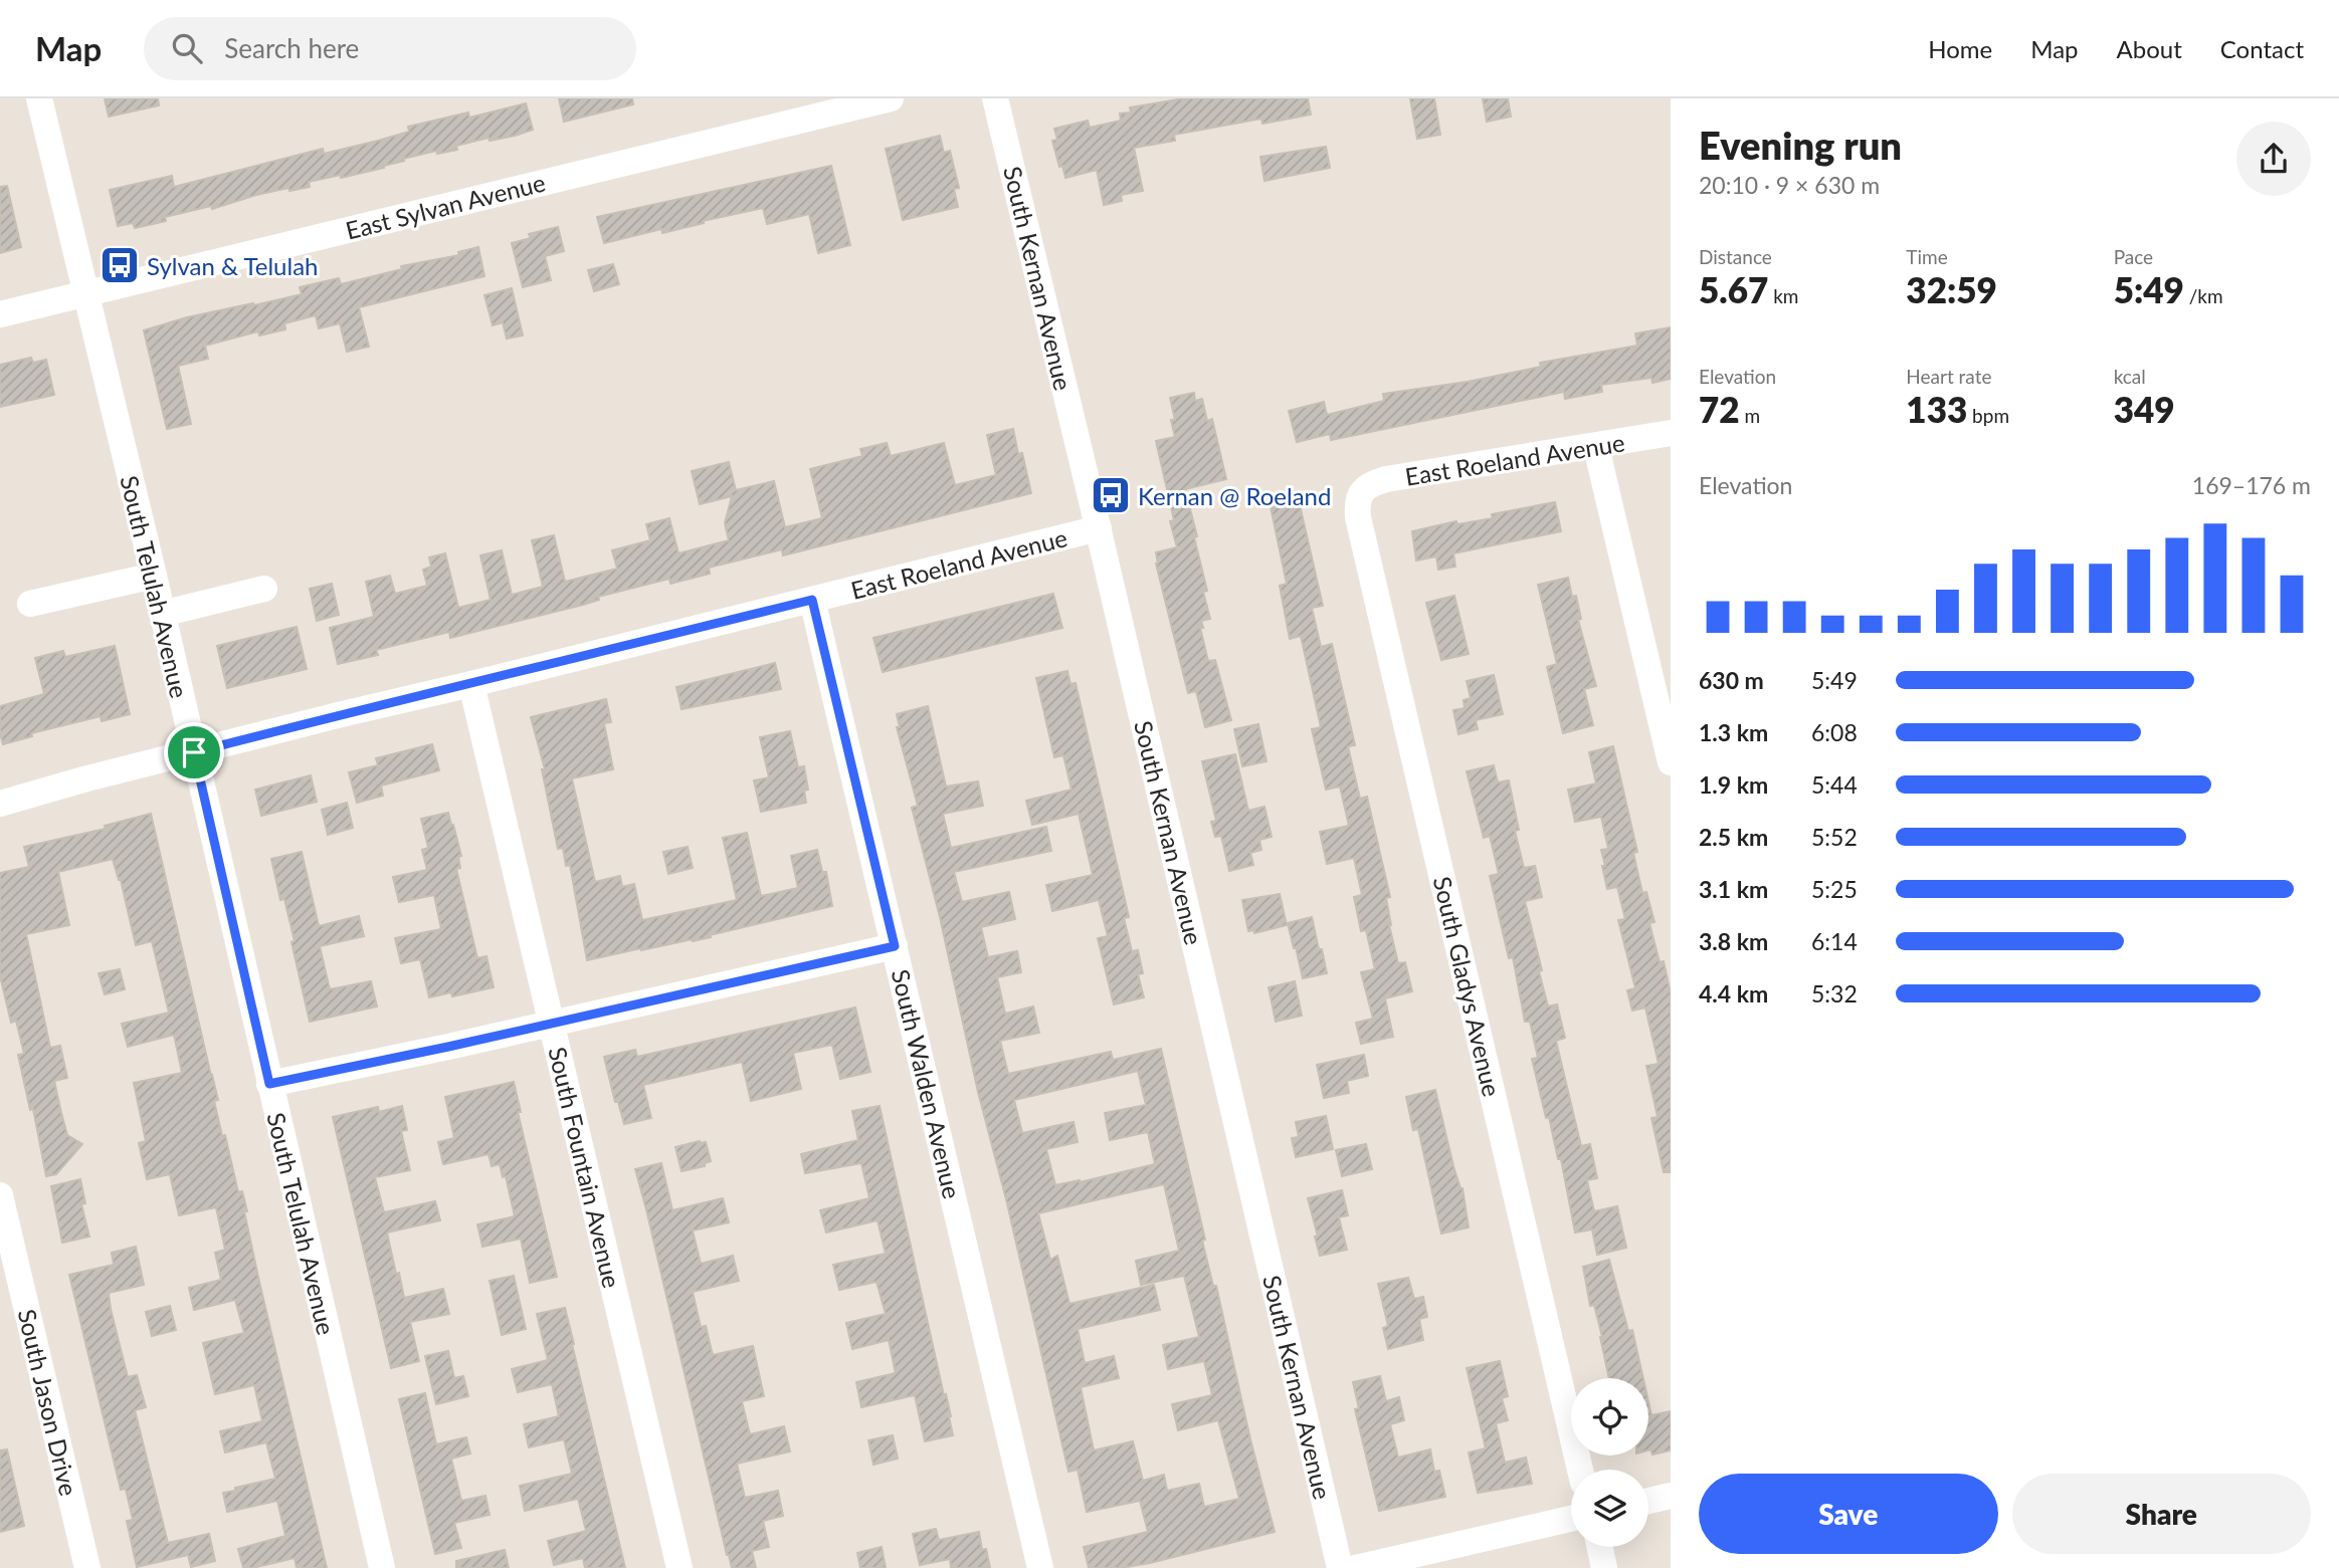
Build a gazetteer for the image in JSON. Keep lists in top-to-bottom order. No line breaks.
{"streets":{"street":["East Sylvan Avenue","South Kernan Avenue","East Roeland Avenue","South Telulah Avenue","South Gladys Avenue","South Walden Avenue","South Fountain Avenue","South Jason Drive"]},"crossings":[["East Sylvan Avenue","South Telulah Avenue"],["South Kernan Avenue","East Roeland Avenue"],["East Roeland Avenue","South Telulah Avenue"],["East Roeland Avenue","South Gladys Avenue"],["East Roeland Avenue","South Walden Avenue"],["East Roeland Avenue","South Fountain Avenue"]],"places":{"bus stop":["Sylvan & Telulah","Kernan @ Roeland"]},"page":{"header":"Map","search":"Search here","nav":["Home","Map","About","Contact"],"heading":["Evening run","20:10 · 9 × 630 m"],"stats":[["Distance","5.67 km"],["Time","32:59"],["Pace","5:49 /km"],["Elevation","72 m"],["Heart rate","133 bpm"],["kcal","349"]],"chart":["Elevation","169–176 m"],"list":[{"name":"630 m","note":"5:49"},{"name":"1.3 km","note":"6:08"},{"name":"1.9 km","note":"5:44"},{"name":"2.5 km","note":"5:52"},{"name":"3.1 km","note":"5:25"},{"name":"3.8 km","note":"6:14"},{"name":"4.4 km","note":"5:32"}],"buttons":["Save","Share"]}}
